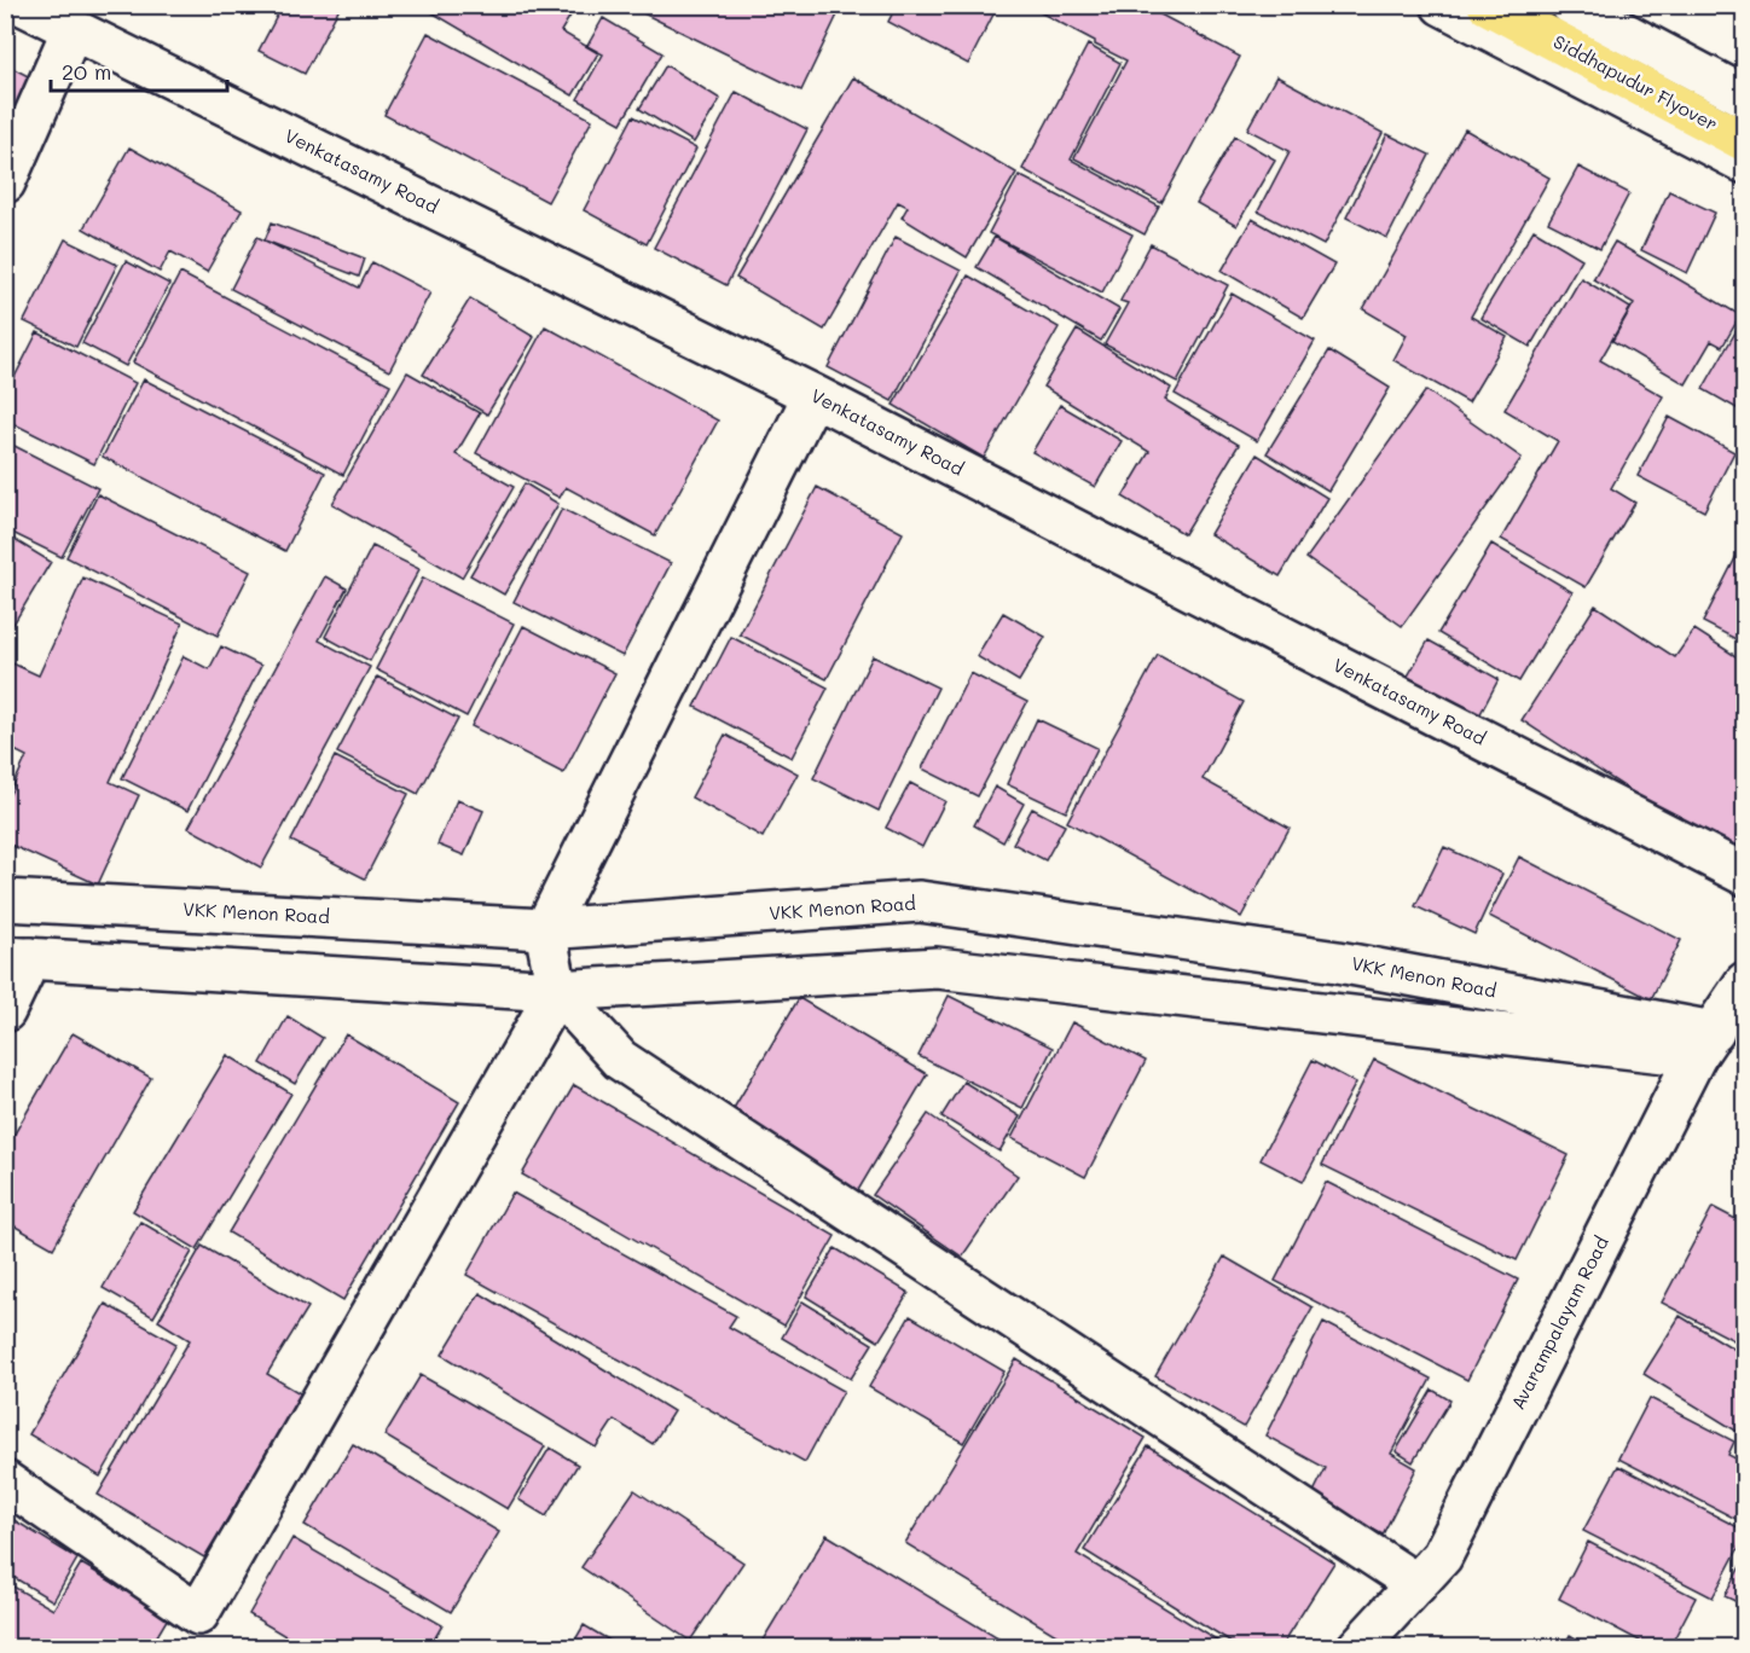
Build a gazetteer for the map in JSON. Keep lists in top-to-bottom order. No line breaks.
{"streets":{"main road":["Siddhapudur Flyover"],"street":["Venkatasamy Road","VKK Menon Road","Avarampalayam Road"]},"crossings":[["VKK Menon Road","Avarampalayam Road"]],"scale_bar":"20 m"}
